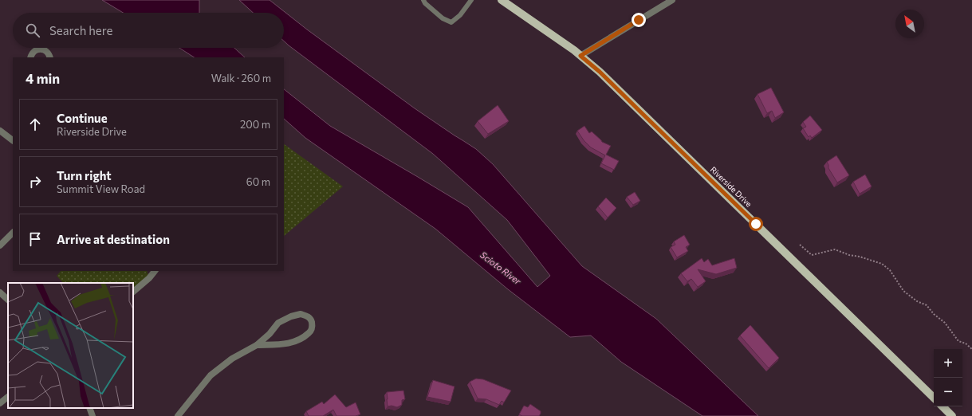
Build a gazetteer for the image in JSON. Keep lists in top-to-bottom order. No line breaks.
{"streets":{"main road":["Riverside Drive"]},"water":["Scioto River"],"north":"top left","page":{"search":"Search here","heading":["4 min","Walk · 260 m"],"list":[["Continue","Riverside Drive","200 m"],["Turn right","Summit View Road","60 m"],"Arrive at destination"],"map_buttons":["+","−"]}}
